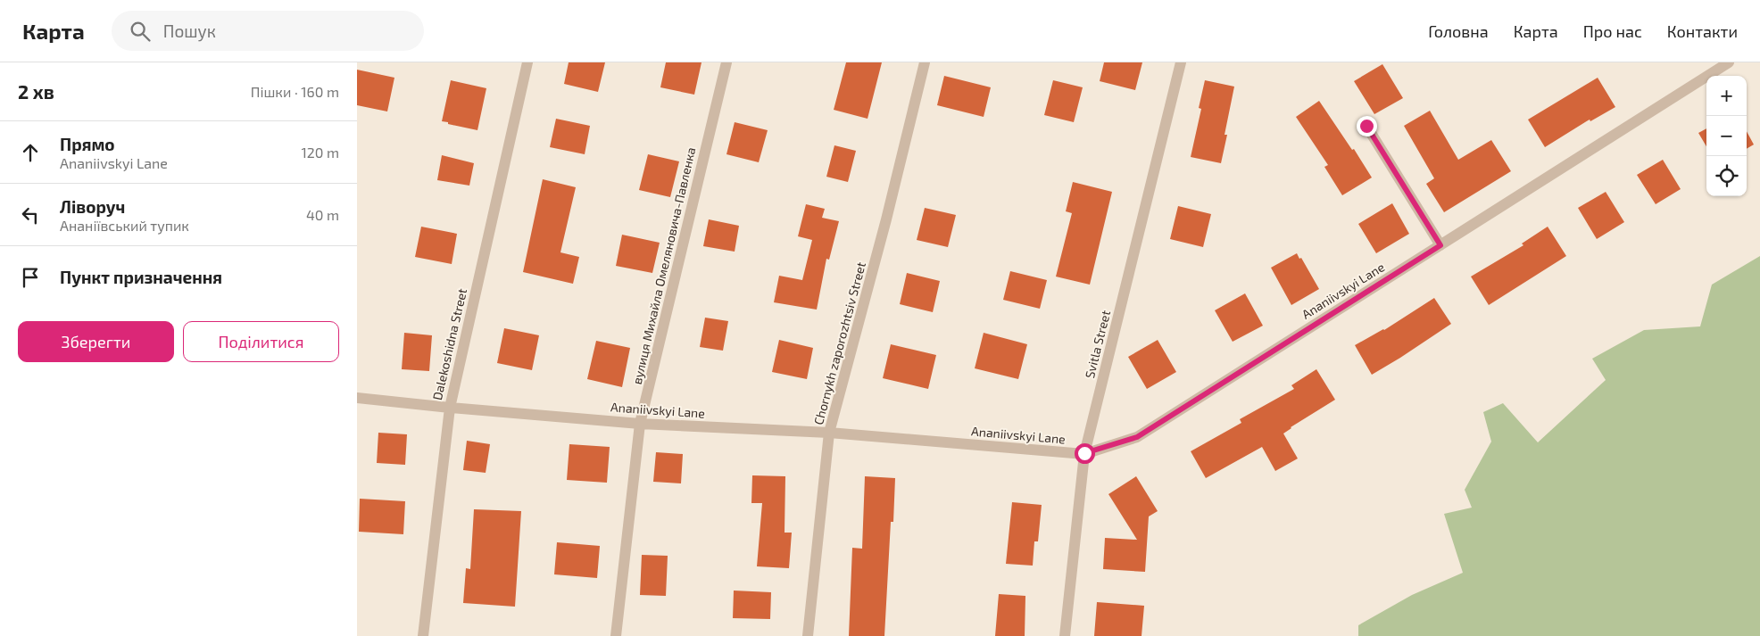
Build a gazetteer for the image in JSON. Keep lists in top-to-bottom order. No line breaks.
{"streets":{"street":["вулиця Михайла Омеляновича-Павленка","Ananiivskyi Lane","Chornykh zaporozhtsiv Street","Dalekoshidna Street","Svitla Street"]},"crossings":[["вулиця Михайла Омеляновича-Павленка","Ananiivskyi Lane"],["Ananiivskyi Lane","Chornykh zaporozhtsiv Street"],["Ananiivskyi Lane","Dalekoshidna Street"],["Ananiivskyi Lane","Svitla Street"]],"page":{"header":"Карта","search":"Пошук","nav":["Головна","Карта","Про нас","Контакти"],"heading":["2 хв","Пішки · 160 m"],"map_buttons":["+","−"],"list":[["Прямо","Ananiivskyi Lane","120 m"],["Ліворуч","Ананіївський тупик","40 m"],"Пункт призначення"],"buttons":["Зберегти","Поділитися"]}}
